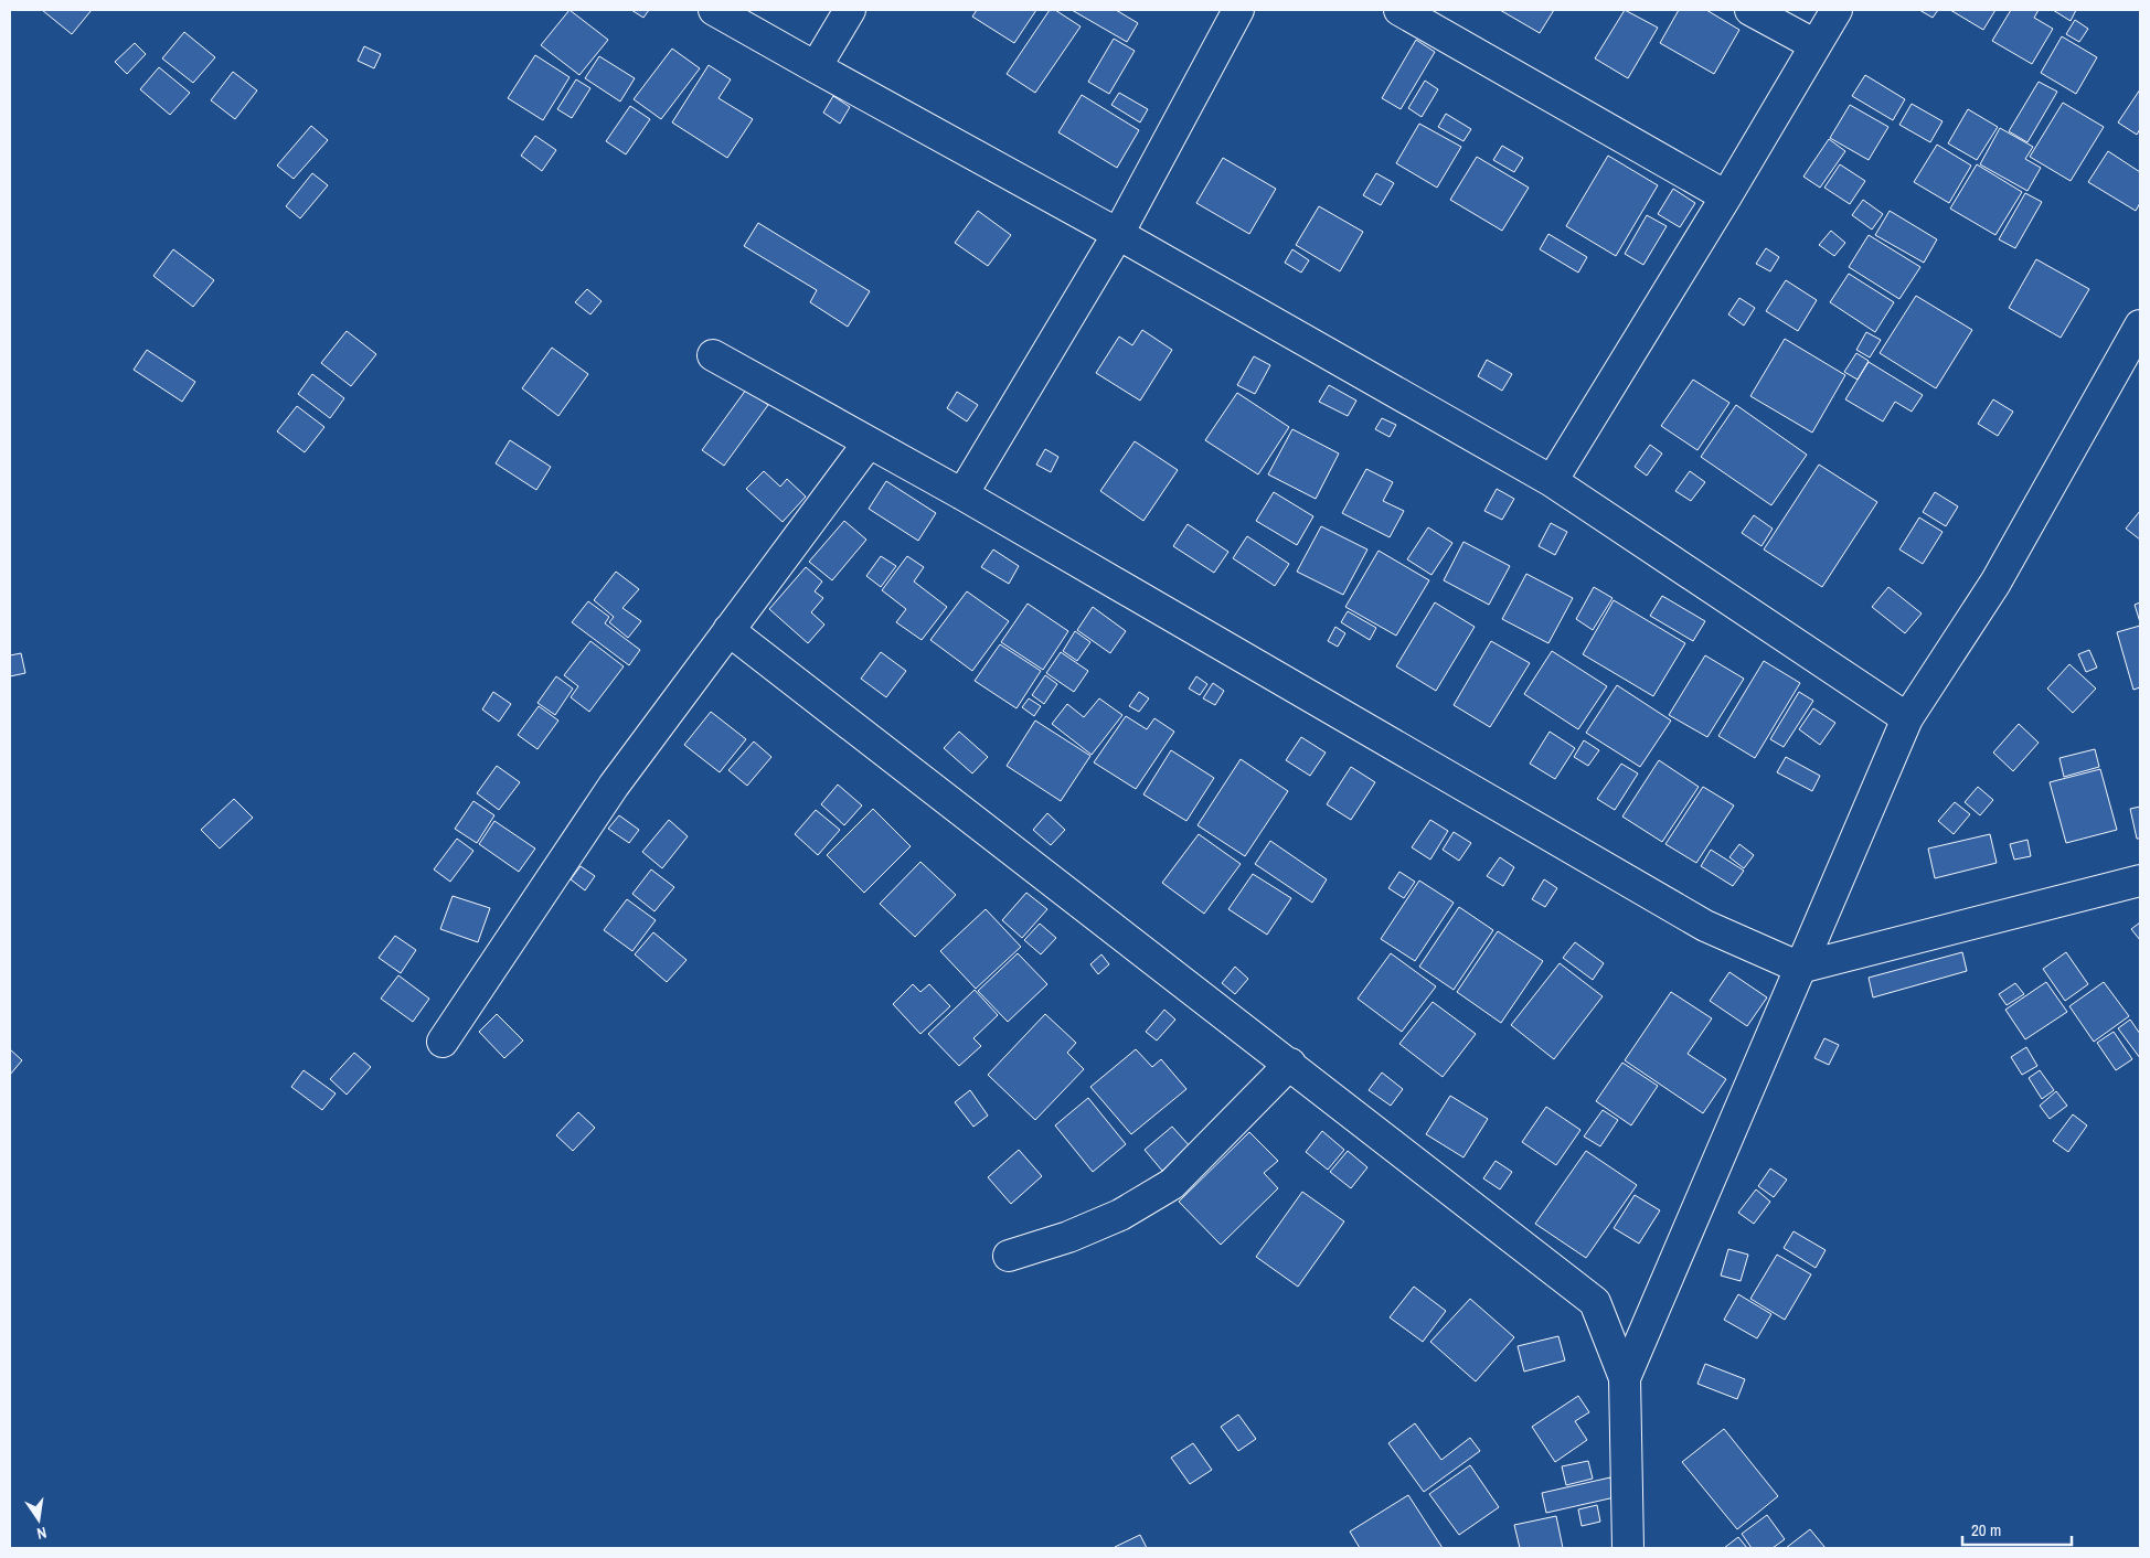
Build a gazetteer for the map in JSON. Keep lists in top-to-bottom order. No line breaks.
{"scale_bar":"20 m","north":"bottom"}
